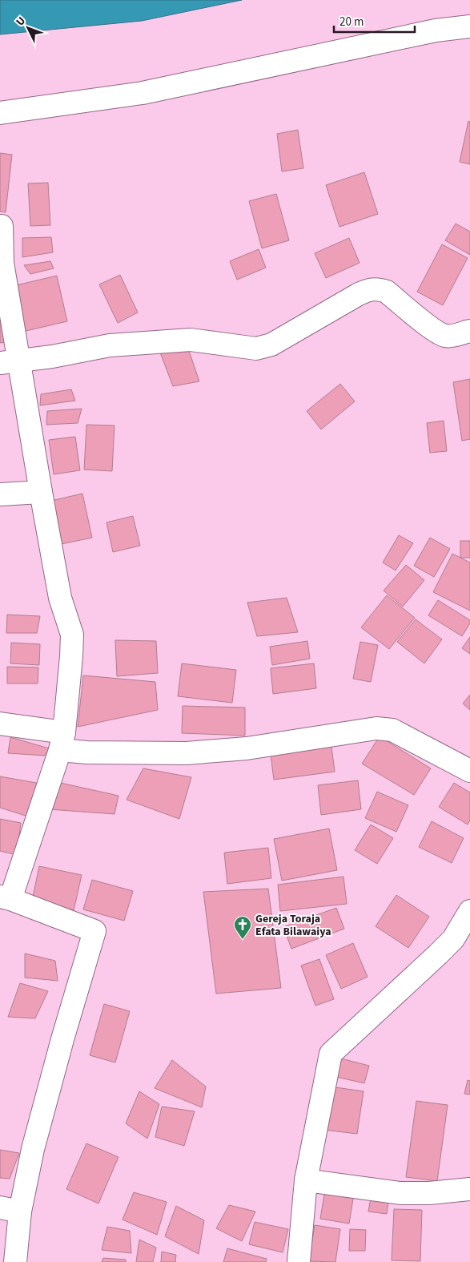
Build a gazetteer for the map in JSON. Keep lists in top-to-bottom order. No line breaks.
{"places":{"church":["Gereja Toraja Efata Bilawaiya"]},"scale_bar":"20 m","north":"top left"}
